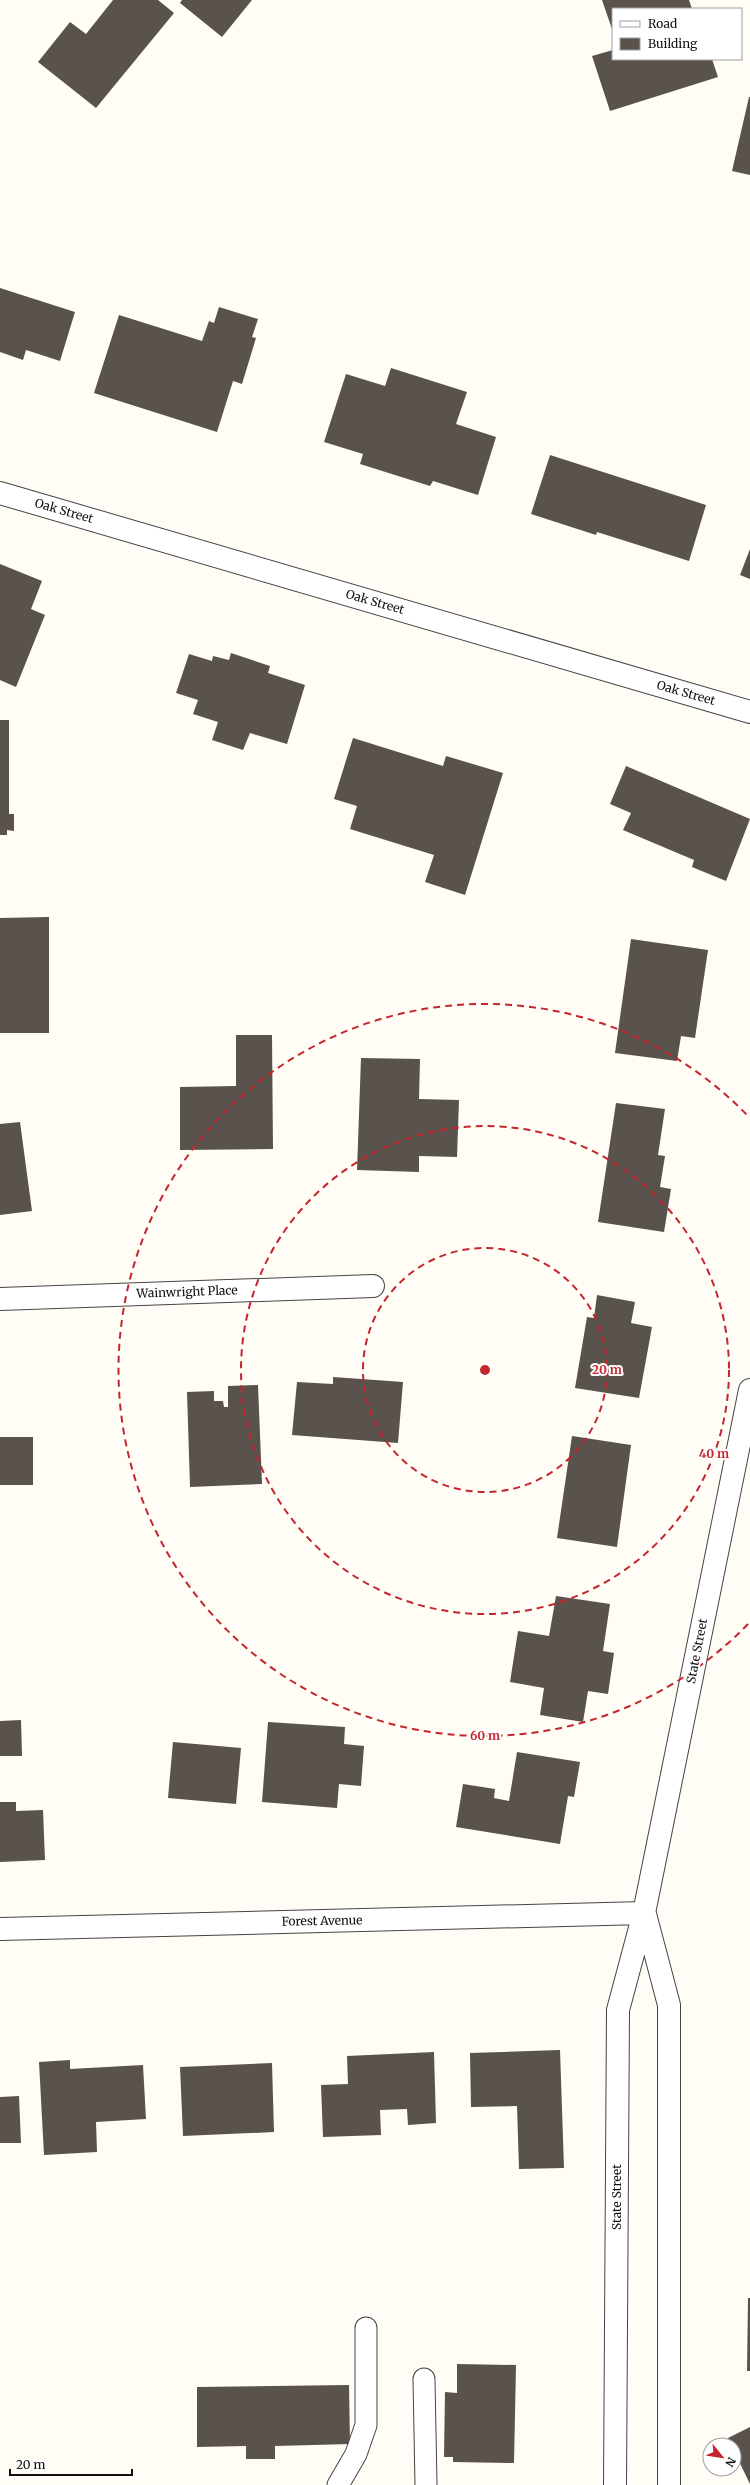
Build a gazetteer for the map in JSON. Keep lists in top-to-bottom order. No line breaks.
{"streets":{"street":["Oak Street","Wainwright Place","State Street","Forest Avenue"]},"crossings":[["State Street","Forest Avenue"]],"legend":["Road","Building"],"scale_bar":"20 m","north":"bottom right","rings":["20 m","40 m","60 m"]}
